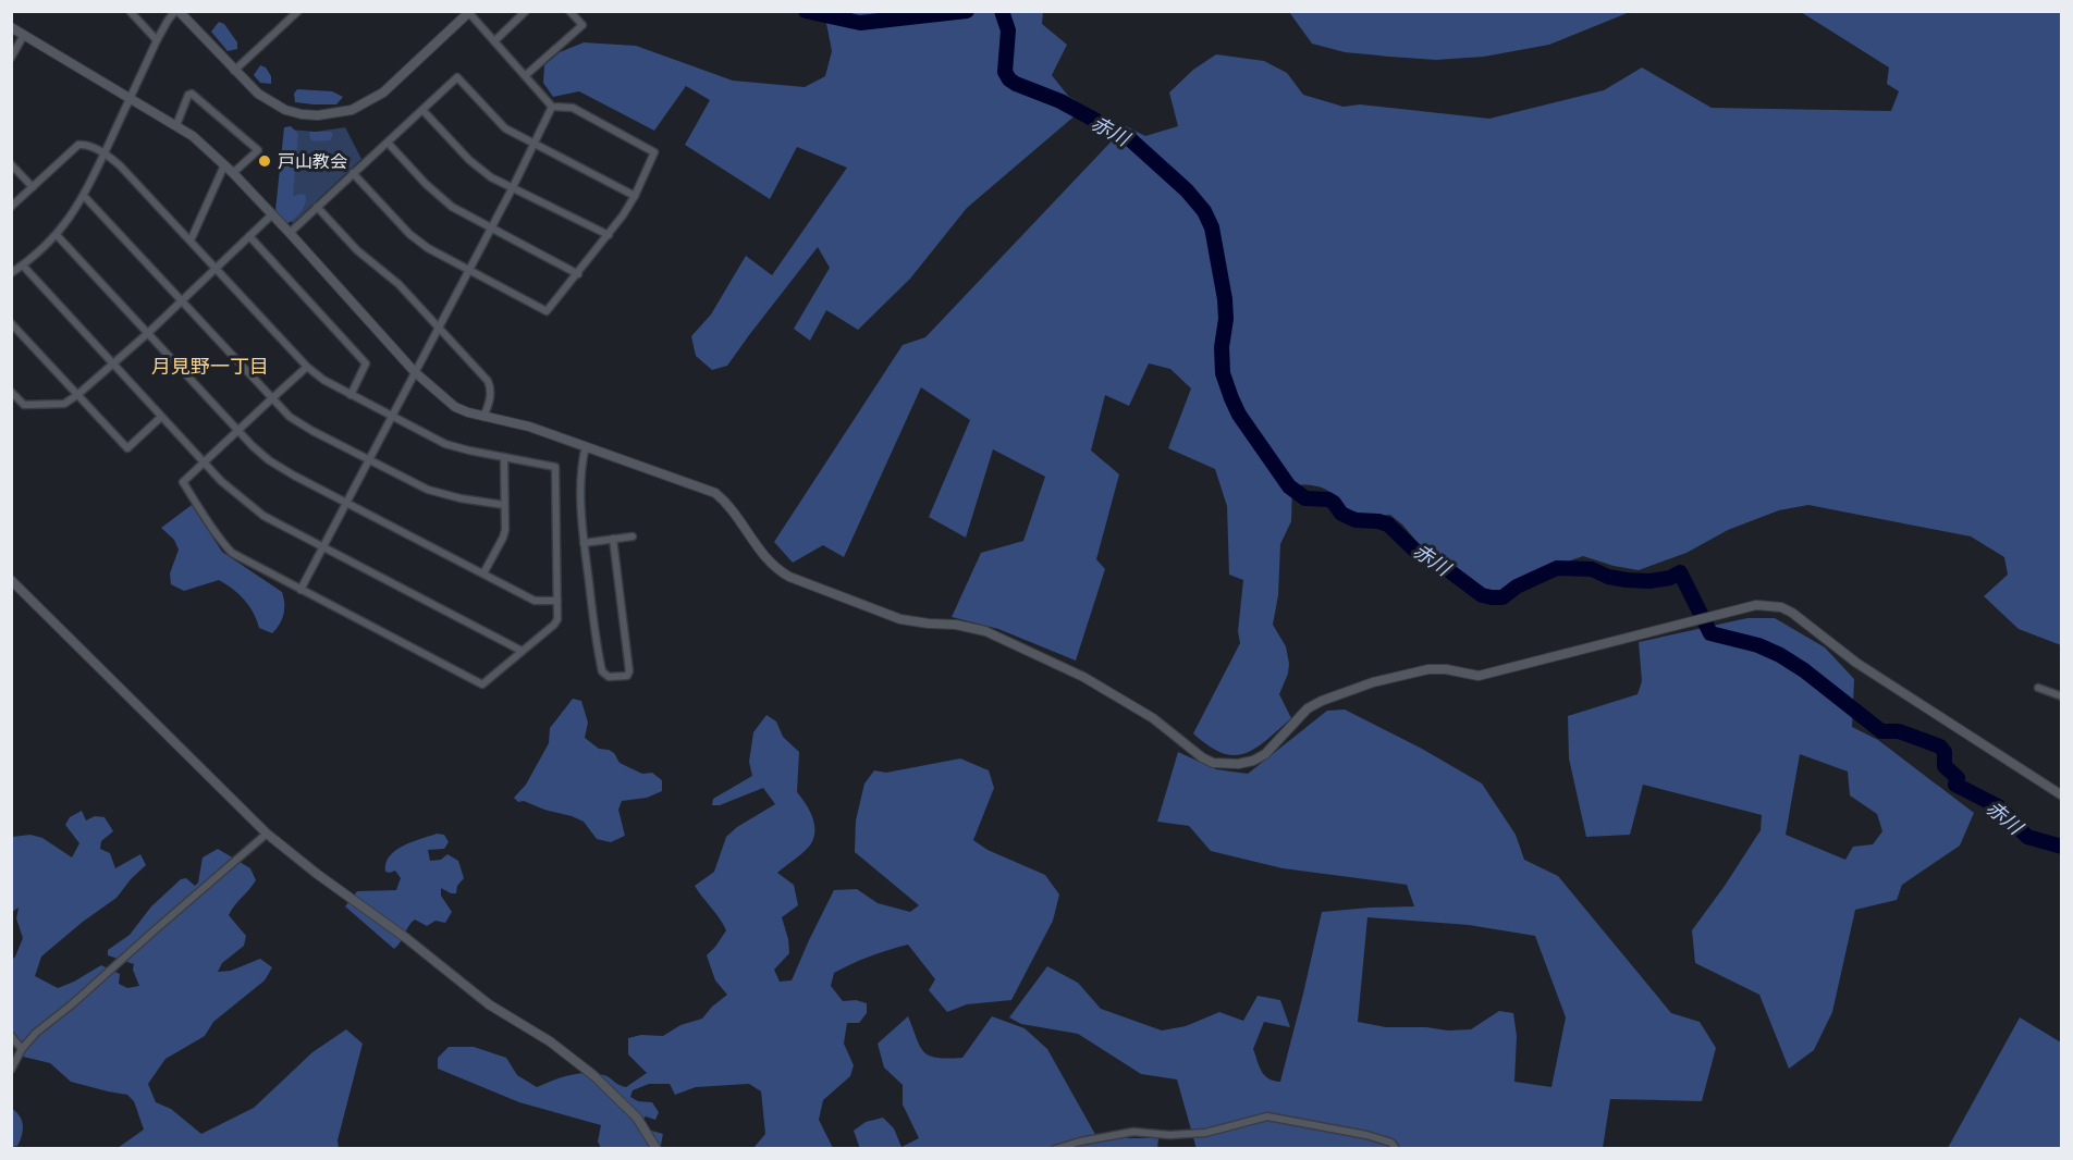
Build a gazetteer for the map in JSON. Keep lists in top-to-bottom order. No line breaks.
{"districts":["月見野一丁目"],"water":["赤川"],"places":["戸山教会"]}
